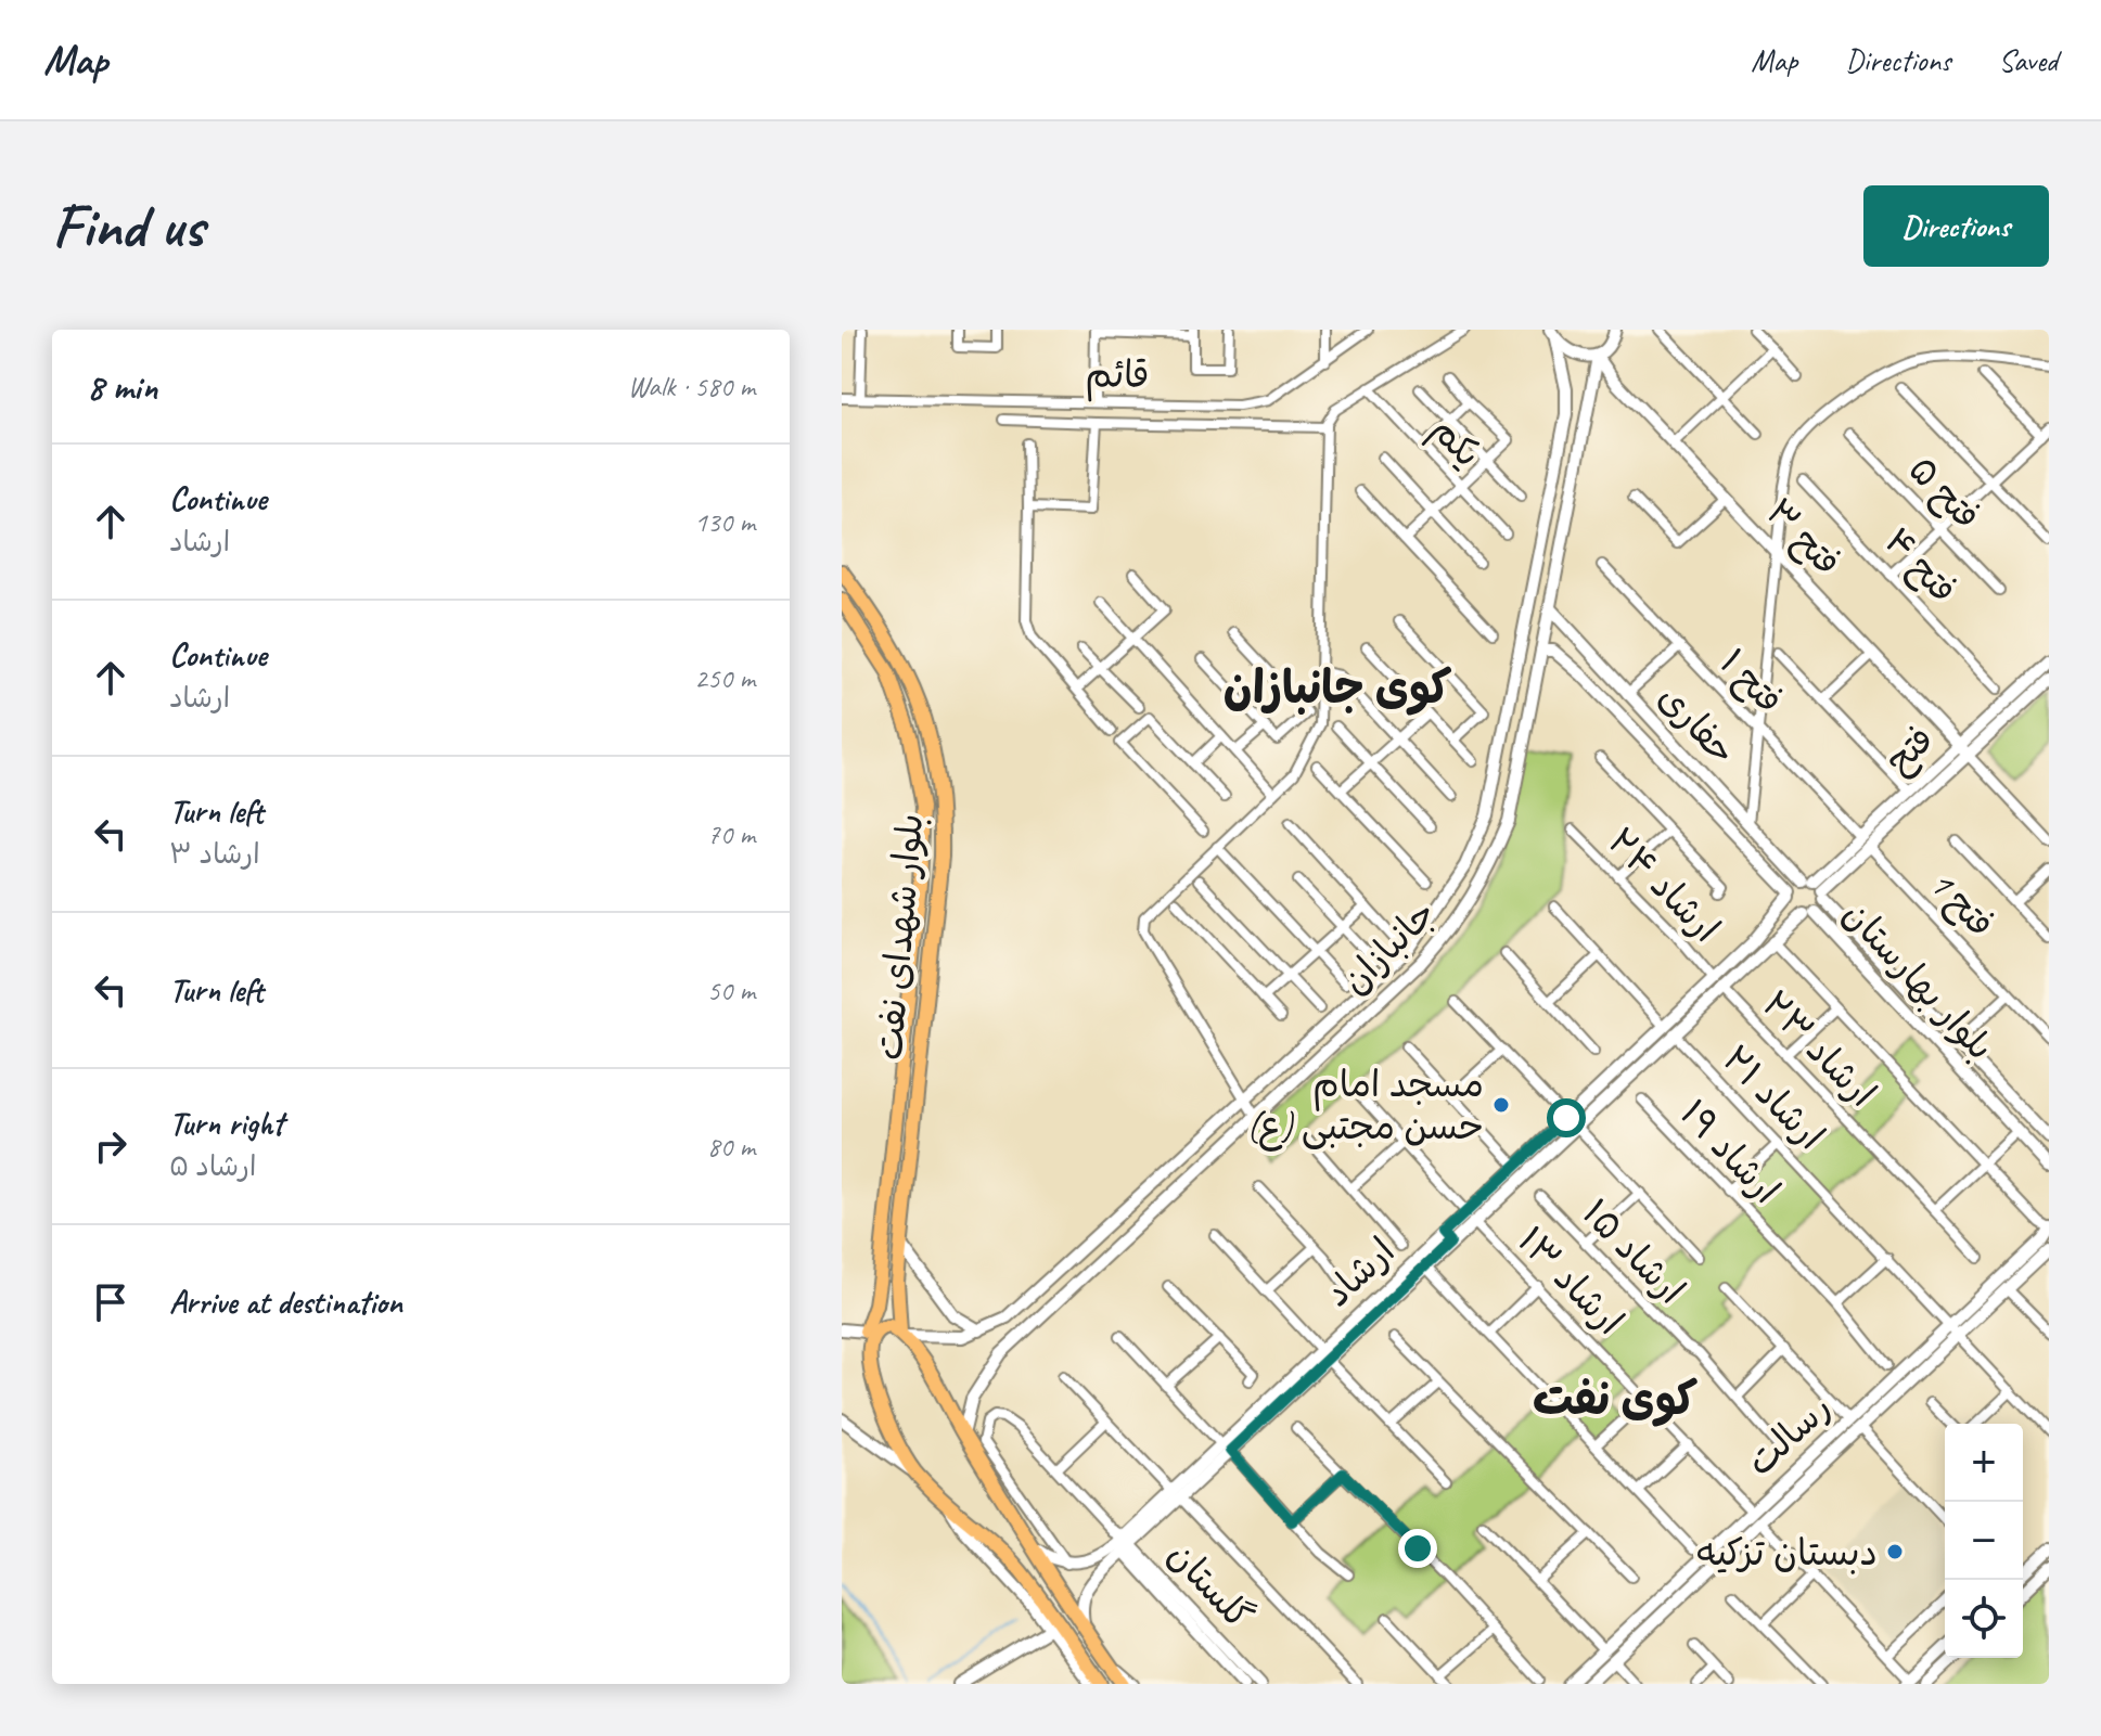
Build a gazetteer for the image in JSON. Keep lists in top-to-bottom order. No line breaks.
{"streets":{"main road":["بلوار شهدای نفت"],"street":["قائم","یکم","فتح ۵","فتح ۳","فتح ۴","فتح ۱","حفاری","فتح","ارشاد ۲۴","فتح 1","جانبازان","بلوار بهارستان","ارشاد ۲۳","ارشاد ۲۱","ارشاد ۱۹","ارشاد ۱۵","ارشاد","ارشاد ۱۳","رسالت","گلستان"]},"crossings":[["فتح ۳","فتح"],["فتح ۳","جانبازان"],["فتح ۱","فتح"],["حفاری","فتح"],["حفاری","جانبازان"],["حفاری","بلوار بهارستان"],["حفاری","ارشاد"],["فتح","فتح 1"],["فتح","بلوار بهارستان"],["فتح","ارشاد"],["ارشاد ۲۴","ارشاد ۲۳"],["ارشاد ۲۴","ارشاد"],["بلوار شهدای نفت","جانبازان"],["بلوار بهارستان","ارشاد"],["ارشاد ۲۳","ارشاد"],["ارشاد ۲۱","ارشاد"],["ارشاد ۲۱","رسالت"],["ارشاد","ارشاد ۱۳"],["ارشاد","گلستان"],["ارشاد ۱۳","رسالت"]],"districts":["کوی جانبازان","کوی نفت"],"places":["مسجد امام حسن مجتبی (ع)","دبستان تزکیه"],"page":{"header":"Map","nav":["Map","Directions","Saved"],"buttons":"Directions","title":"Find us","heading":["8 min","Walk · 580 m"],"list":[["Continue","ارشاد","130 m"],["Continue","ارشاد","250 m"],["Turn left","ارشاد ۳","70 m"],["Turn left","50 m"],["Turn right","ارشاد ۵","80 m"],"Arrive at destination"],"map_buttons":["+","−"]}}
